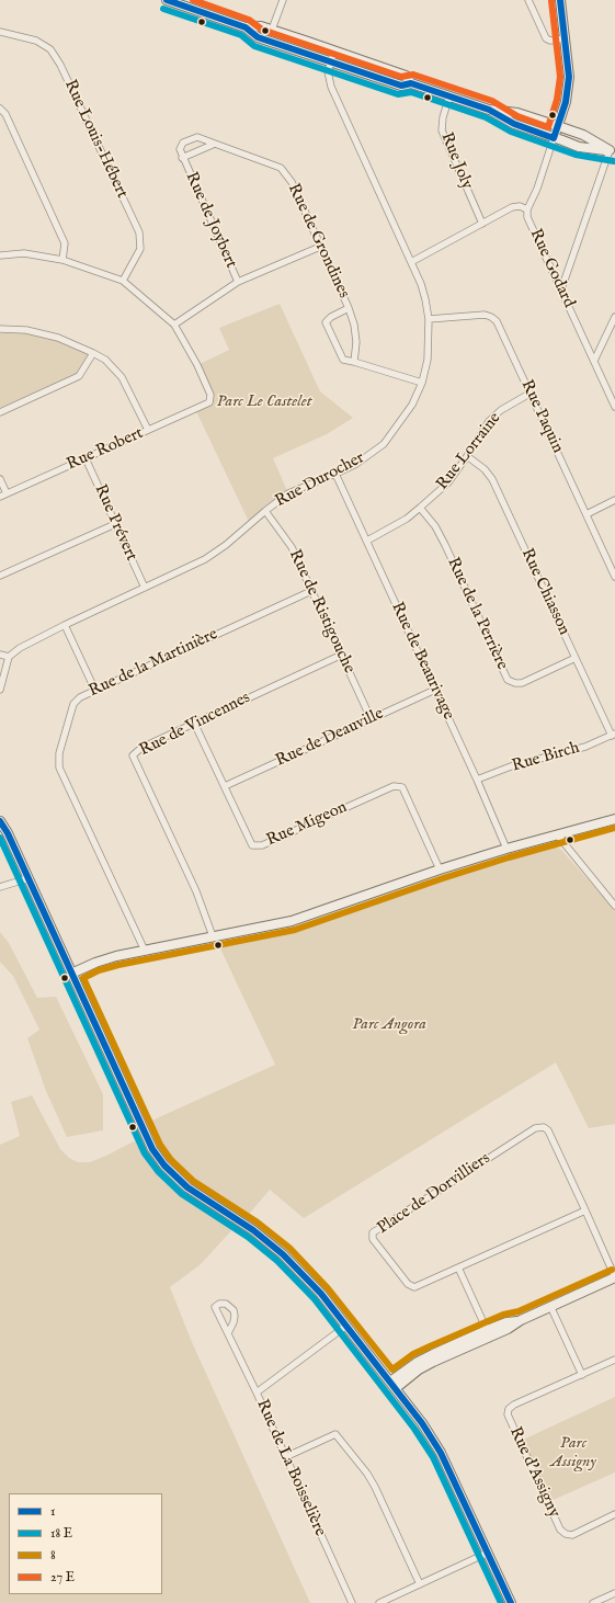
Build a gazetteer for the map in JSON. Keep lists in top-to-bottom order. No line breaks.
{"streets":{"street":["Rue Louis-Hébert","Rue Joly","Rue de Joybert","Rue de Grondines","Rue Godard","Rue Paquin","Rue Robert","Rue Lorraine","Rue Durocher","Rue Prévert","Rue Chiasson","Rue de Ristigouche","Rue de la Perrière","Rue de Beaurivage","Rue de la Martinière","Rue de Vincennes","Rue de Deauville","Rue Birch","Rue Migeon","Place de Dorvilliers","Rue de La Boisselière","Rue d'Assigny"]},"crossings":[["Rue de Joybert","Rue de Grondines"],["Rue de Grondines","Rue Durocher"],["Rue Paquin","Rue Lorraine"],["Rue Paquin","Rue Durocher"],["Rue Robert","Rue Prévert"],["Rue Lorraine","Rue Chiasson"],["Rue Lorraine","Rue de la Perrière"],["Rue Lorraine","Rue de Beaurivage"],["Rue Durocher","Rue Prévert"],["Rue Durocher","Rue de Ristigouche"],["Rue Durocher","Rue de Beaurivage"],["Rue Chiasson","Rue de la Perrière"],["Rue Chiasson","Rue Birch"],["Rue de Ristigouche","Rue de la Martinière"],["Rue de Ristigouche","Rue de Vincennes"],["Rue de Ristigouche","Rue de Deauville"],["Rue de Beaurivage","Rue de Deauville"],["Rue de Beaurivage","Rue Birch"],["Rue de Vincennes","Rue Migeon"],["Rue de Deauville","Rue Migeon"]],"parks":["Parc Le Castelet","Parc Angora","Parc Assigny"],"lines":["transit line 1","transit line 8"],"legend":["1","18 E","8","27 E"]}
